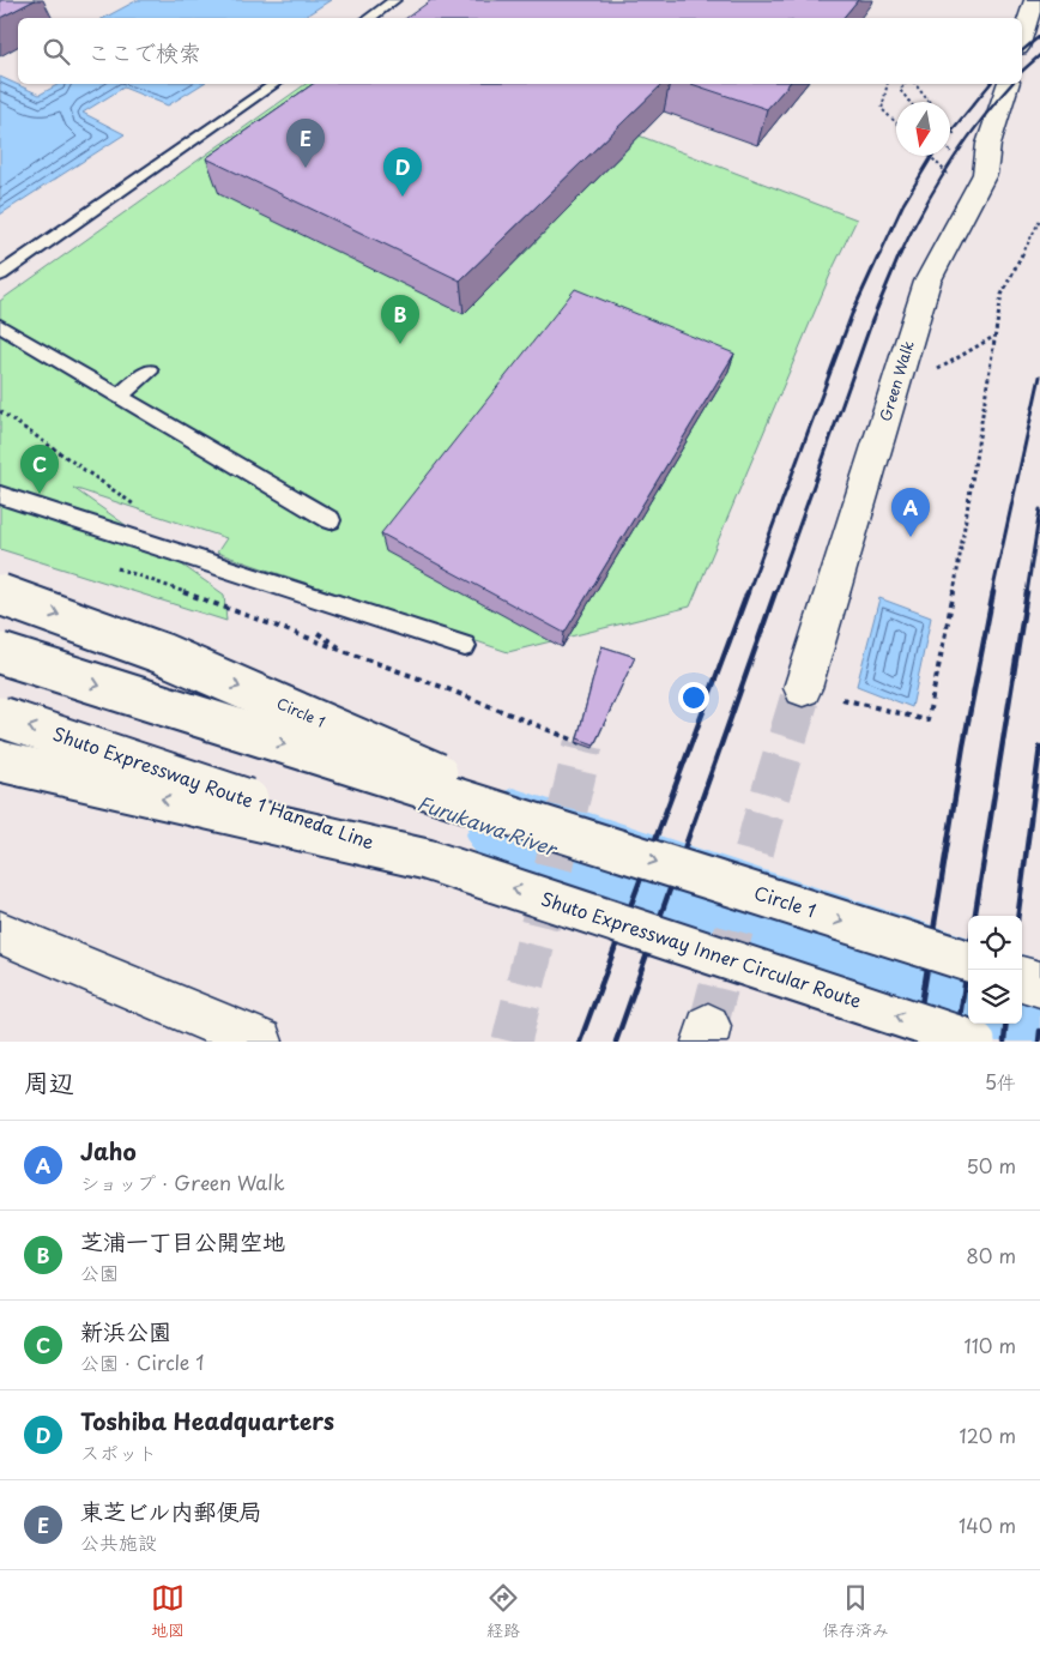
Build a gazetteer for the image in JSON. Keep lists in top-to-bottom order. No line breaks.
{"streets":{"main road":["Green Walk","Circle 1","Shuto Expressway Route 1 Haneda Line","Shuto Expressway Inner Circular Route"]},"crossings":[["Shuto Expressway Route 1 Haneda Line","Shuto Expressway Inner Circular Route"]],"one_way":["Shuto Expressway Inner Circular Route"],"water":["Furukawa River"],"north":"bottom","page":{"search":"ここで検索","pins":["E","D","B","C","A"],"heading":["周辺","5件"],"list":[{"mark":"A","name":"Jaho","note":"ショップ · Green Walk","value":"50 m"},{"mark":"B","name":"芝浦一丁目公開空地","note":"公園","value":"80 m"},{"mark":"C","name":"新浜公園","note":"公園 · Circle 1","value":"110 m"},{"mark":"D","name":"Toshiba Headquarters","note":"スポット","value":"120 m"},{"mark":"E","name":"東芝ビル内郵便局","note":"公共施設","value":"140 m"}],"nav":["地図","経路","保存済み"]}}
